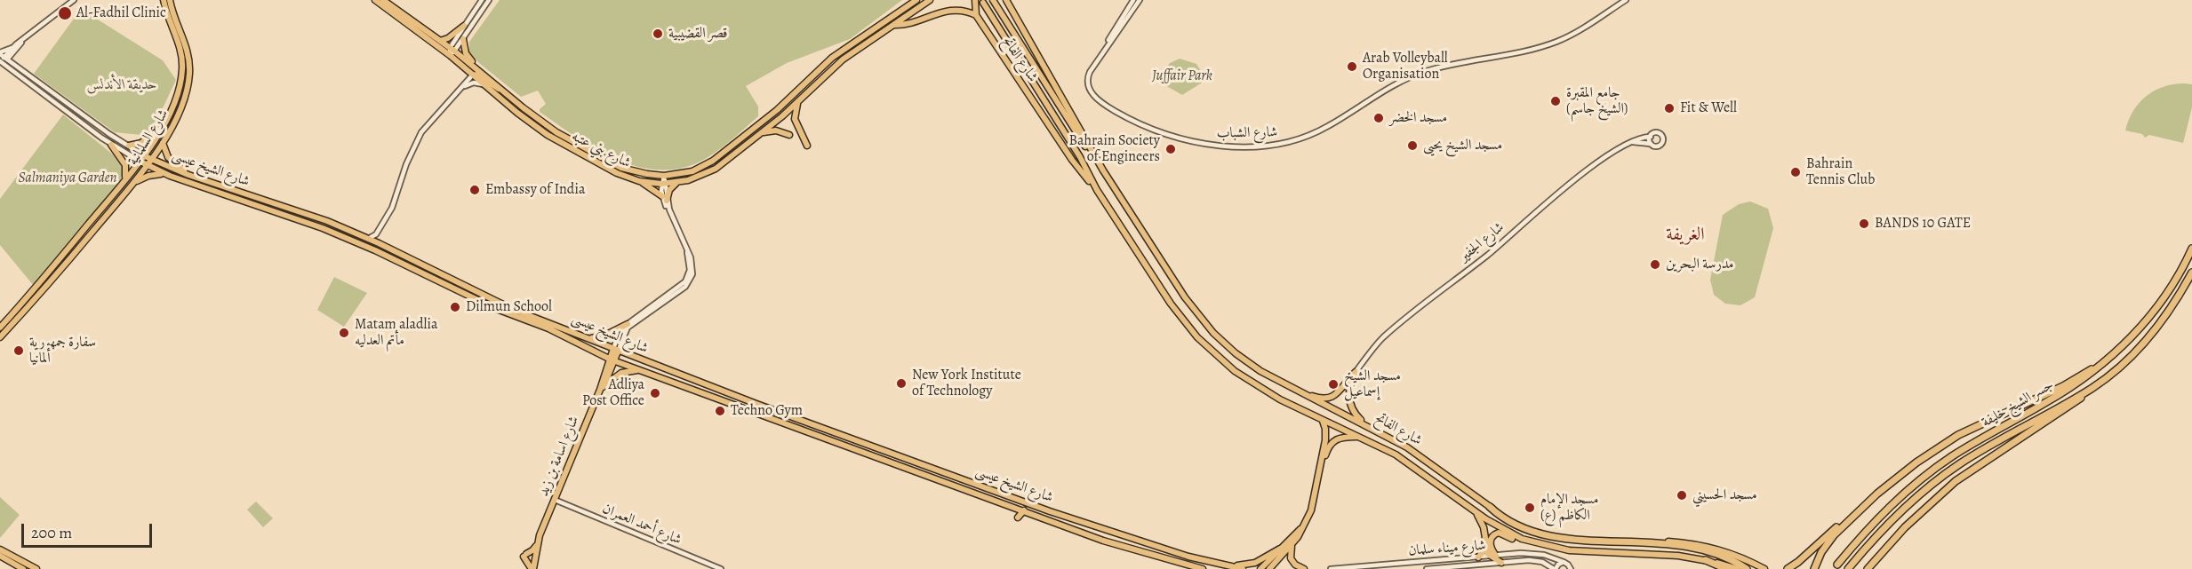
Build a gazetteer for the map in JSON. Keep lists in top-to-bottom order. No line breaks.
{"streets":{"highway":["جسر الشيخ خليفة"],"main road":["شارع الفاتح","شارع السلمانية","شارع بني عتبه","شارع الشيخ عيسى","شارع اسامة بن زيد"],"street":["شارع الشباب","شارع الجفير","شارع أحمد العمران","شارع ميناء سلمان"]},"crossings":[["شارع السلمانية","شارع الشيخ عيسى"],["شارع بني عتبه","شارع اسامة بن زيد"],["شارع الشيخ عيسى","شارع اسامة بن زيد"],["شارع اسامة بن زيد","شارع أحمد العمران"]],"districts":["الغريفة"],"parks":["Juffair Park","حديقة الأندلس","Salmaniya Garden"],"places":["Al-Fadhil Clinic","قصر القضيبية","Arab Volleyball Organisation","جامع المقبرة (الشيخ جاسم)","Fit & Well","مسجد الخضر","مسجد الشيخ يحيى","Bahrain Society of Engineers","Bahrain Tennis Club","Embassy of India","BANDS 10 GATE","مدرسة البحرين","Dilmun School","Matam aladlia مأتم العدليه","سفارة جمهورية ألمانيا","New York Institute of Technology","مسجد الشيخ إسماعيل","Adliya Post Office","Techno Gym","مسجد الحسيني","مسجد الإمام الكاظم (ع)"],"scale_bar":"200 m"}
